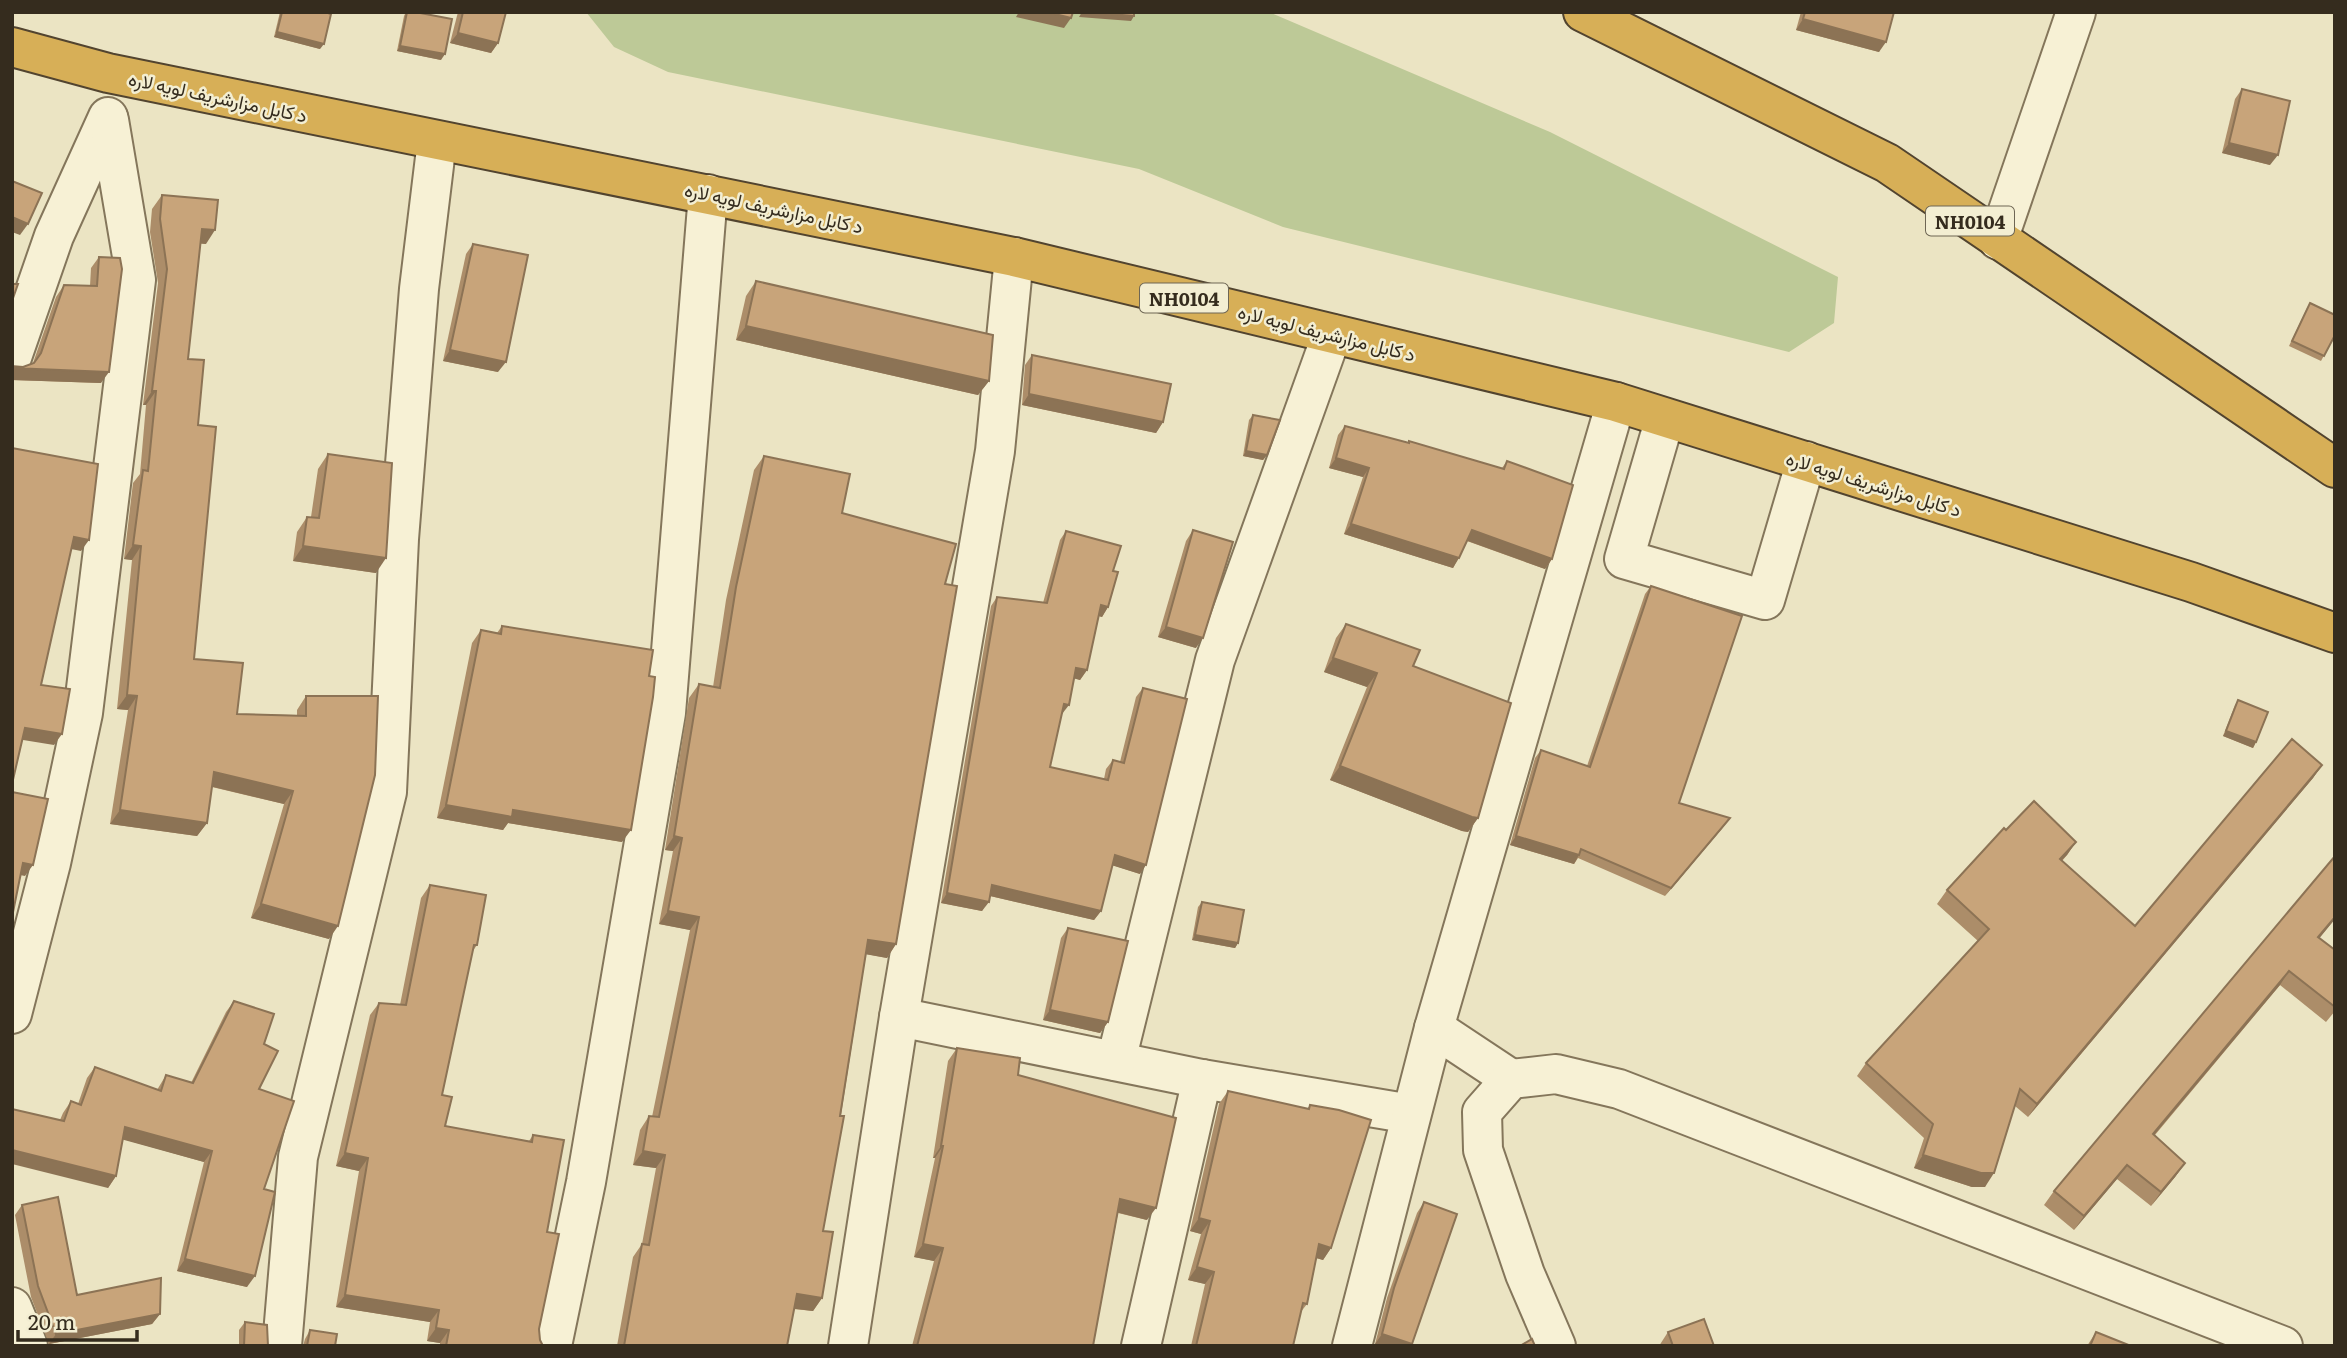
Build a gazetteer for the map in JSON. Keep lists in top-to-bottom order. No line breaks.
{"streets":{"highway":["د کابل مزارشریف لویه لاره","NH0104"]},"scale_bar":"20 m"}
